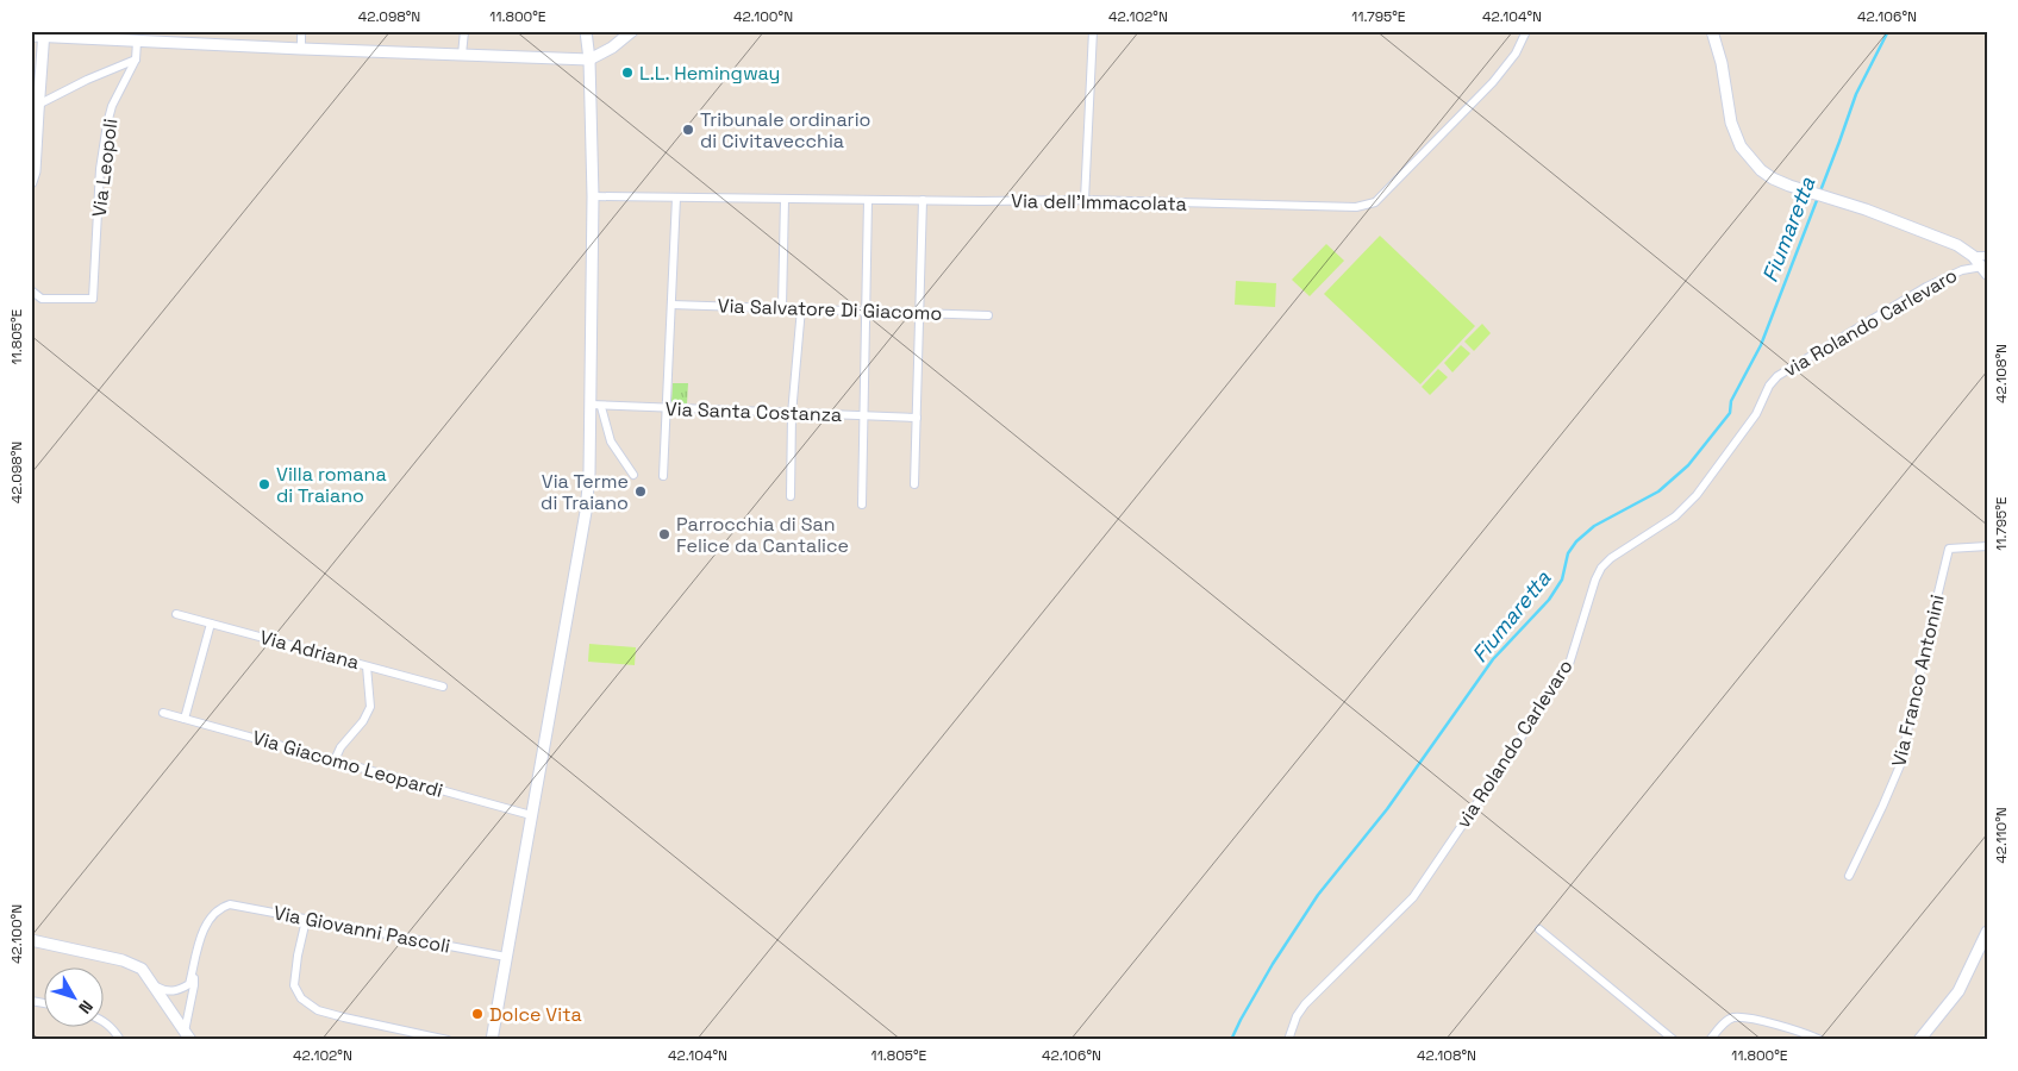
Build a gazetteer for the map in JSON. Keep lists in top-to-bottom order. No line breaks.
{"streets":{"street":["Via Leopoli","Via dell'Immacolata","Via Salvatore Di Giacomo","via Rolando Carlevaro","Via Santa Costanza","Via Adriana","Via Franco Antonini","Via Giacomo Leopardi","Via Giovanni Pascoli"]},"water":["Fiumaretta"],"places":["L.L. Hemingway","Tribunale ordinario di Civitavecchia","Villa romana di Traiano","Via Terme di Traiano","Parrocchia di San Felice da Cantalice","Dolce Vita"],"north":"bottom right","coordinates":["42.098°N","11.800°E","42.100°N","42.102°N","11.795°E","42.104°N","42.106°N","11.805°E","42.108°N","42.110°N"]}
